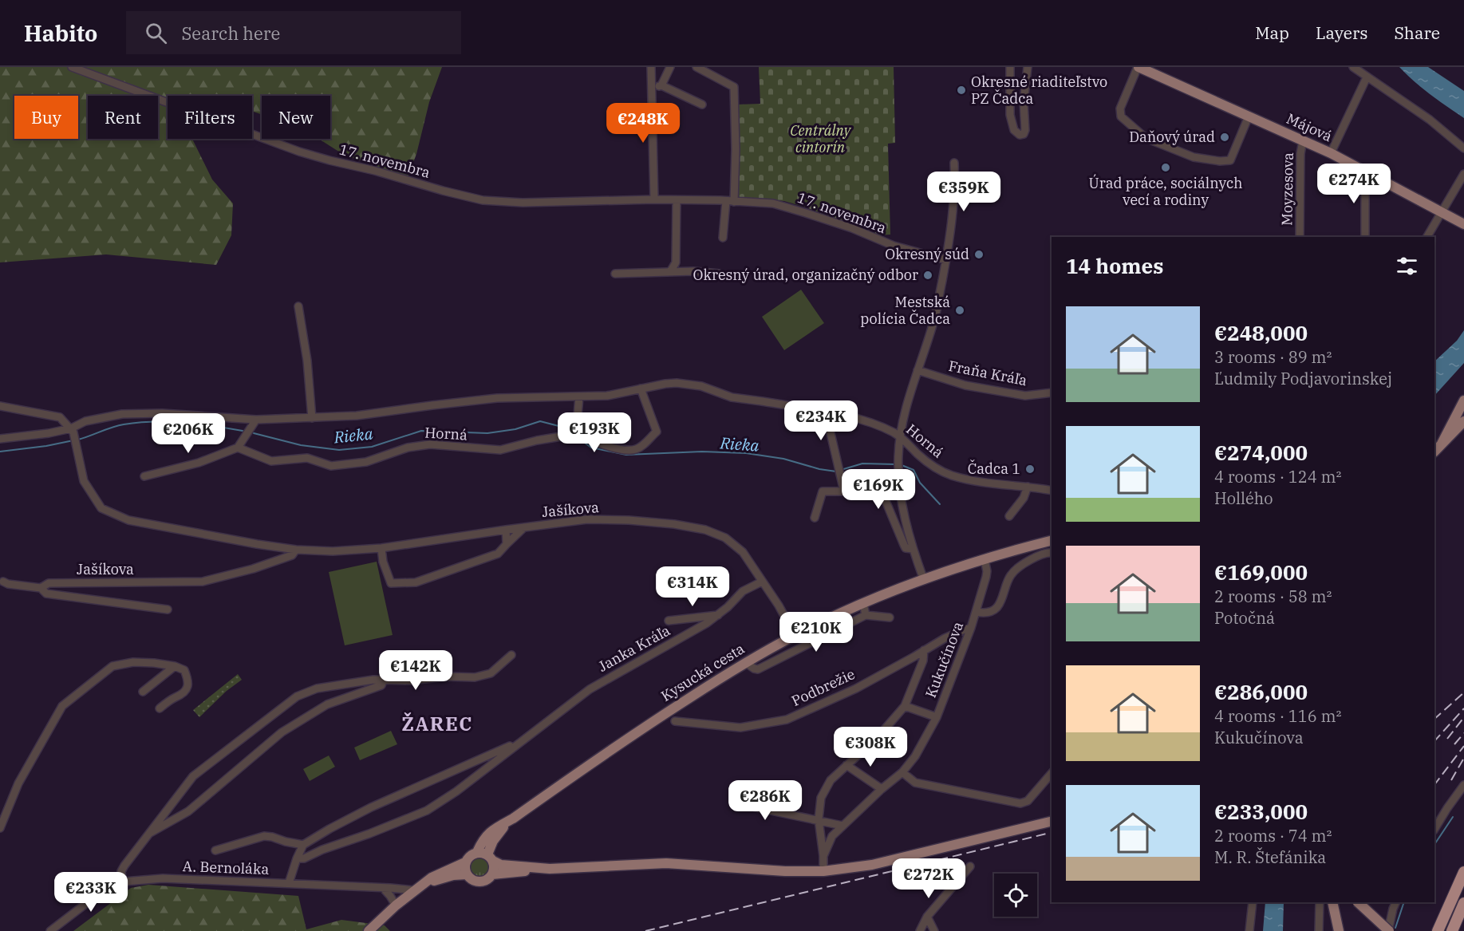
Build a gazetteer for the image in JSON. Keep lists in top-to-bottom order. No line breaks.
{"streets":{"main road":["Májová","Kysucká cesta"],"street":["17. novembra","Moyzesova","Fraňa Kráľa","Horná","Jašíkova","Janka Kráľa","Kukučínova","Podbrežie","A. Bernoláka"]},"crossings":[["Májová","Moyzesova"],["Horná","Jašíkova"],["Jašíkova","Janka Kráľa"],["Jašíkova","Kysucká cesta"],["Kukučínova","Kysucká cesta"],["Kukučínova","Podbrežie"],["Kysucká cesta","A. Bernoláka"]],"districts":["ŽAREC"],"water":["Rieka"],"parks":["Centrálny cintorín"],"places":["Okresné riaditeľstvo PZ Čadca","Daňový úrad","Úrad práce, sociálnych vecí a rodiny","Okresný súd","Okresný úrad, organizačný odbor","Mestská polícia Čadca","Čadca 1"],"page":{"header":"Habito","search":"Search here","nav":["Map","Layers","Share"],"chip":["Buy","Rent","Filters","New"],"price":["€248K","€274K","€359K","€234K","€193K","€206K","€169K","€314K","€210K","€142K","€308K","€286K","€272K","€233K"],"heading":"14 homes","list":[{"name":"€248,000","note":"3 rooms · 89 m² · Ľudmily Podjavorinskej"},{"name":"€274,000","note":"4 rooms · 124 m² · Hollého"},{"name":"€169,000","note":"2 rooms · 58 m² · Potočná"},{"name":"€286,000","note":"4 rooms · 116 m² · Kukučínova"},{"name":"€233,000","note":"2 rooms · 74 m² · M. R. Štefánika"}]}}
